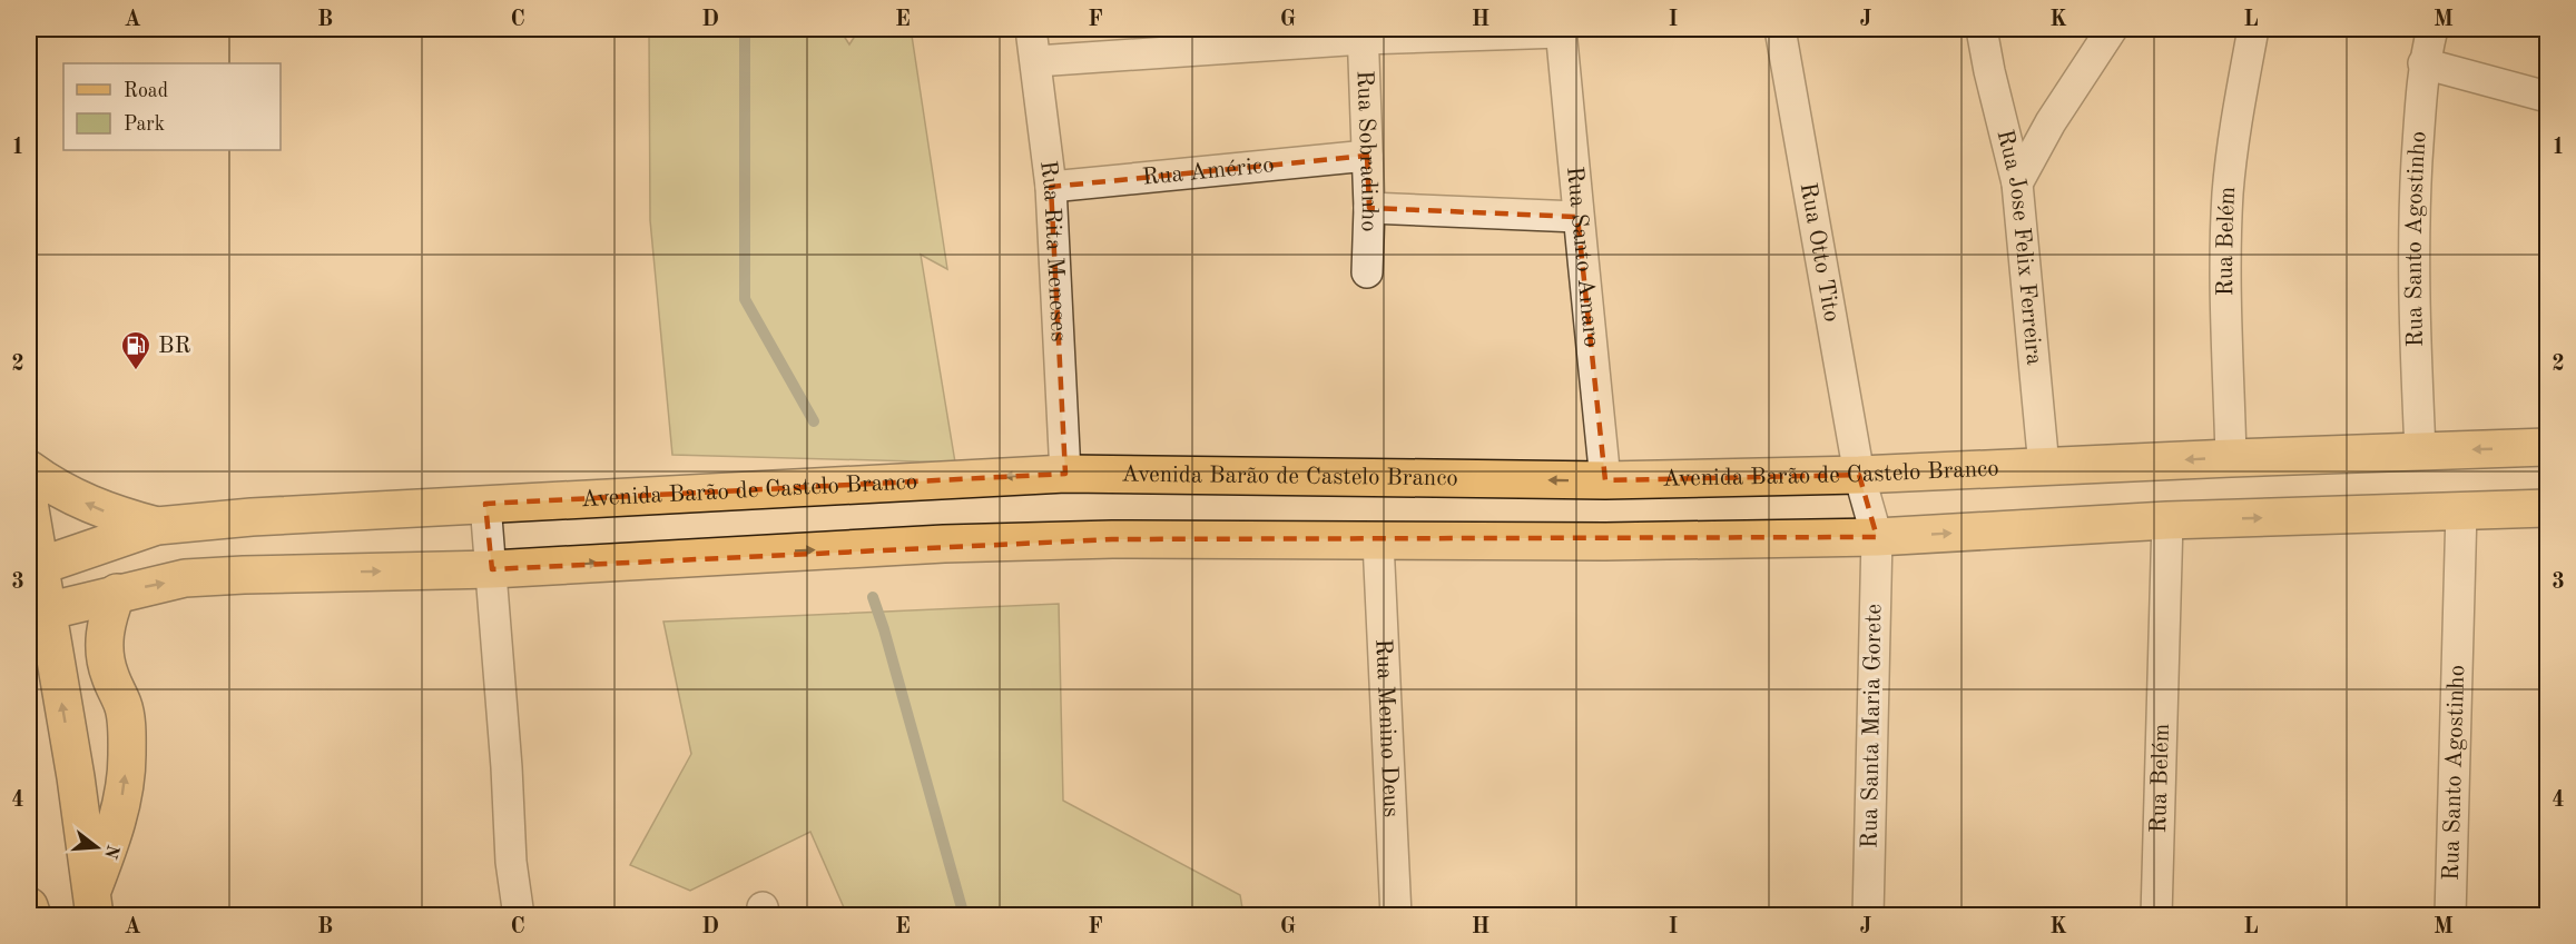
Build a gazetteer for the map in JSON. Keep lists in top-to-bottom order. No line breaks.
{"streets":{"main road":["Avenida Barão de Castelo Branco"],"street":["Rua Sobradinho","Rua Américo","Rua Santo Agostinho","Rua Belém","Rua Jose Felix Ferreira","Rua Rita Meneses","Rua Otto Tito","Rua Santo Amaro","Rua Santa Maria Gorete","Rua Menino Deus"]},"crossings":[["Rua Sobradinho","Rua Américo"],["Rua Américo","Rua Rita Meneses"],["Rua Santo Agostinho","Avenida Barão de Castelo Branco"],["Rua Belém","Avenida Barão de Castelo Branco"],["Rua Jose Felix Ferreira","Avenida Barão de Castelo Branco"],["Rua Rita Meneses","Avenida Barão de Castelo Branco"],["Rua Otto Tito","Avenida Barão de Castelo Branco"],["Rua Otto Tito","Rua Santa Maria Gorete"],["Rua Santo Amaro","Avenida Barão de Castelo Branco"]],"places":{"fuel station":["BR"]},"legend":["Road","Park"],"north":"right","grid":{"columns":["A","B","C","D","E","F","G","H","I","J","K","L","M"],"rows":["1","2","3","4"]}}
